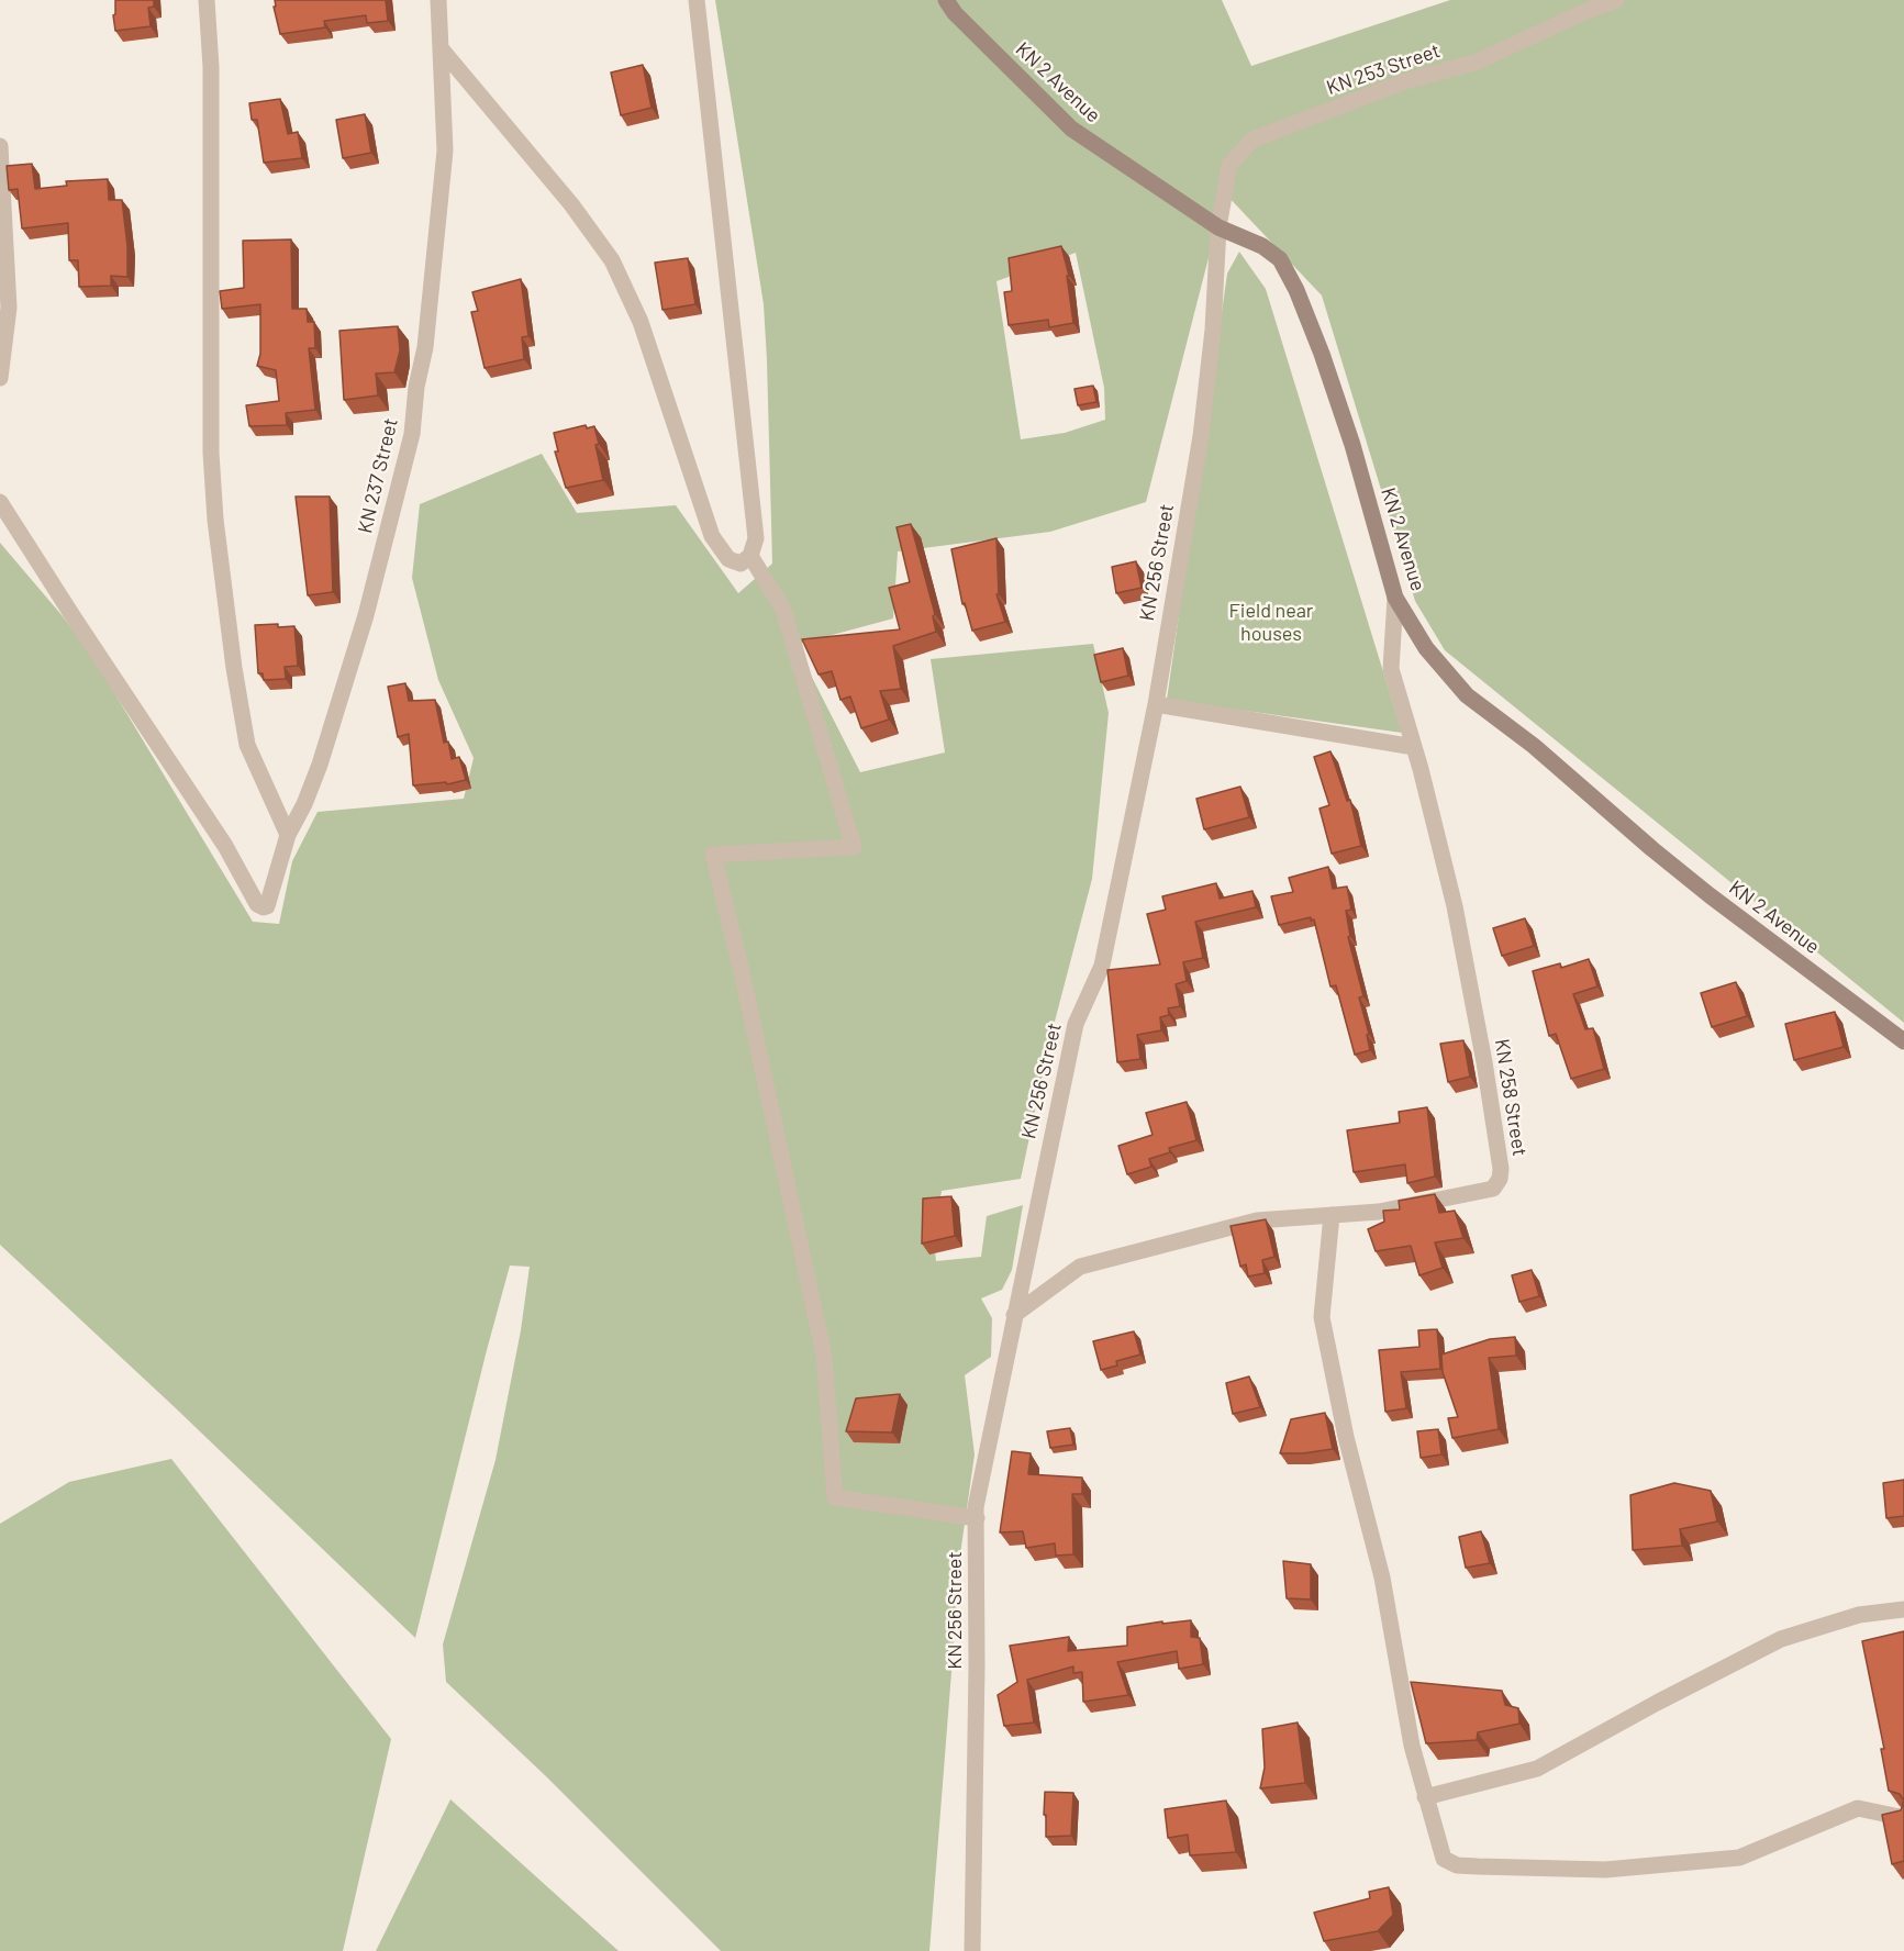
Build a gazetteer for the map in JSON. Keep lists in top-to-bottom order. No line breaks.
{"streets":{"main road":["KN 2 Avenue"],"street":["KN 253 Street","KN 237 Street","KN 256 Street","KN 258 Street"]},"crossings":[["KN 253 Street","KN 2 Avenue"],["KN 253 Street","KN 256 Street"],["KN 2 Avenue","KN 256 Street"],["KN 2 Avenue","KN 258 Street"],["KN 256 Street","KN 258 Street"]],"parks":["Field near houses"]}
